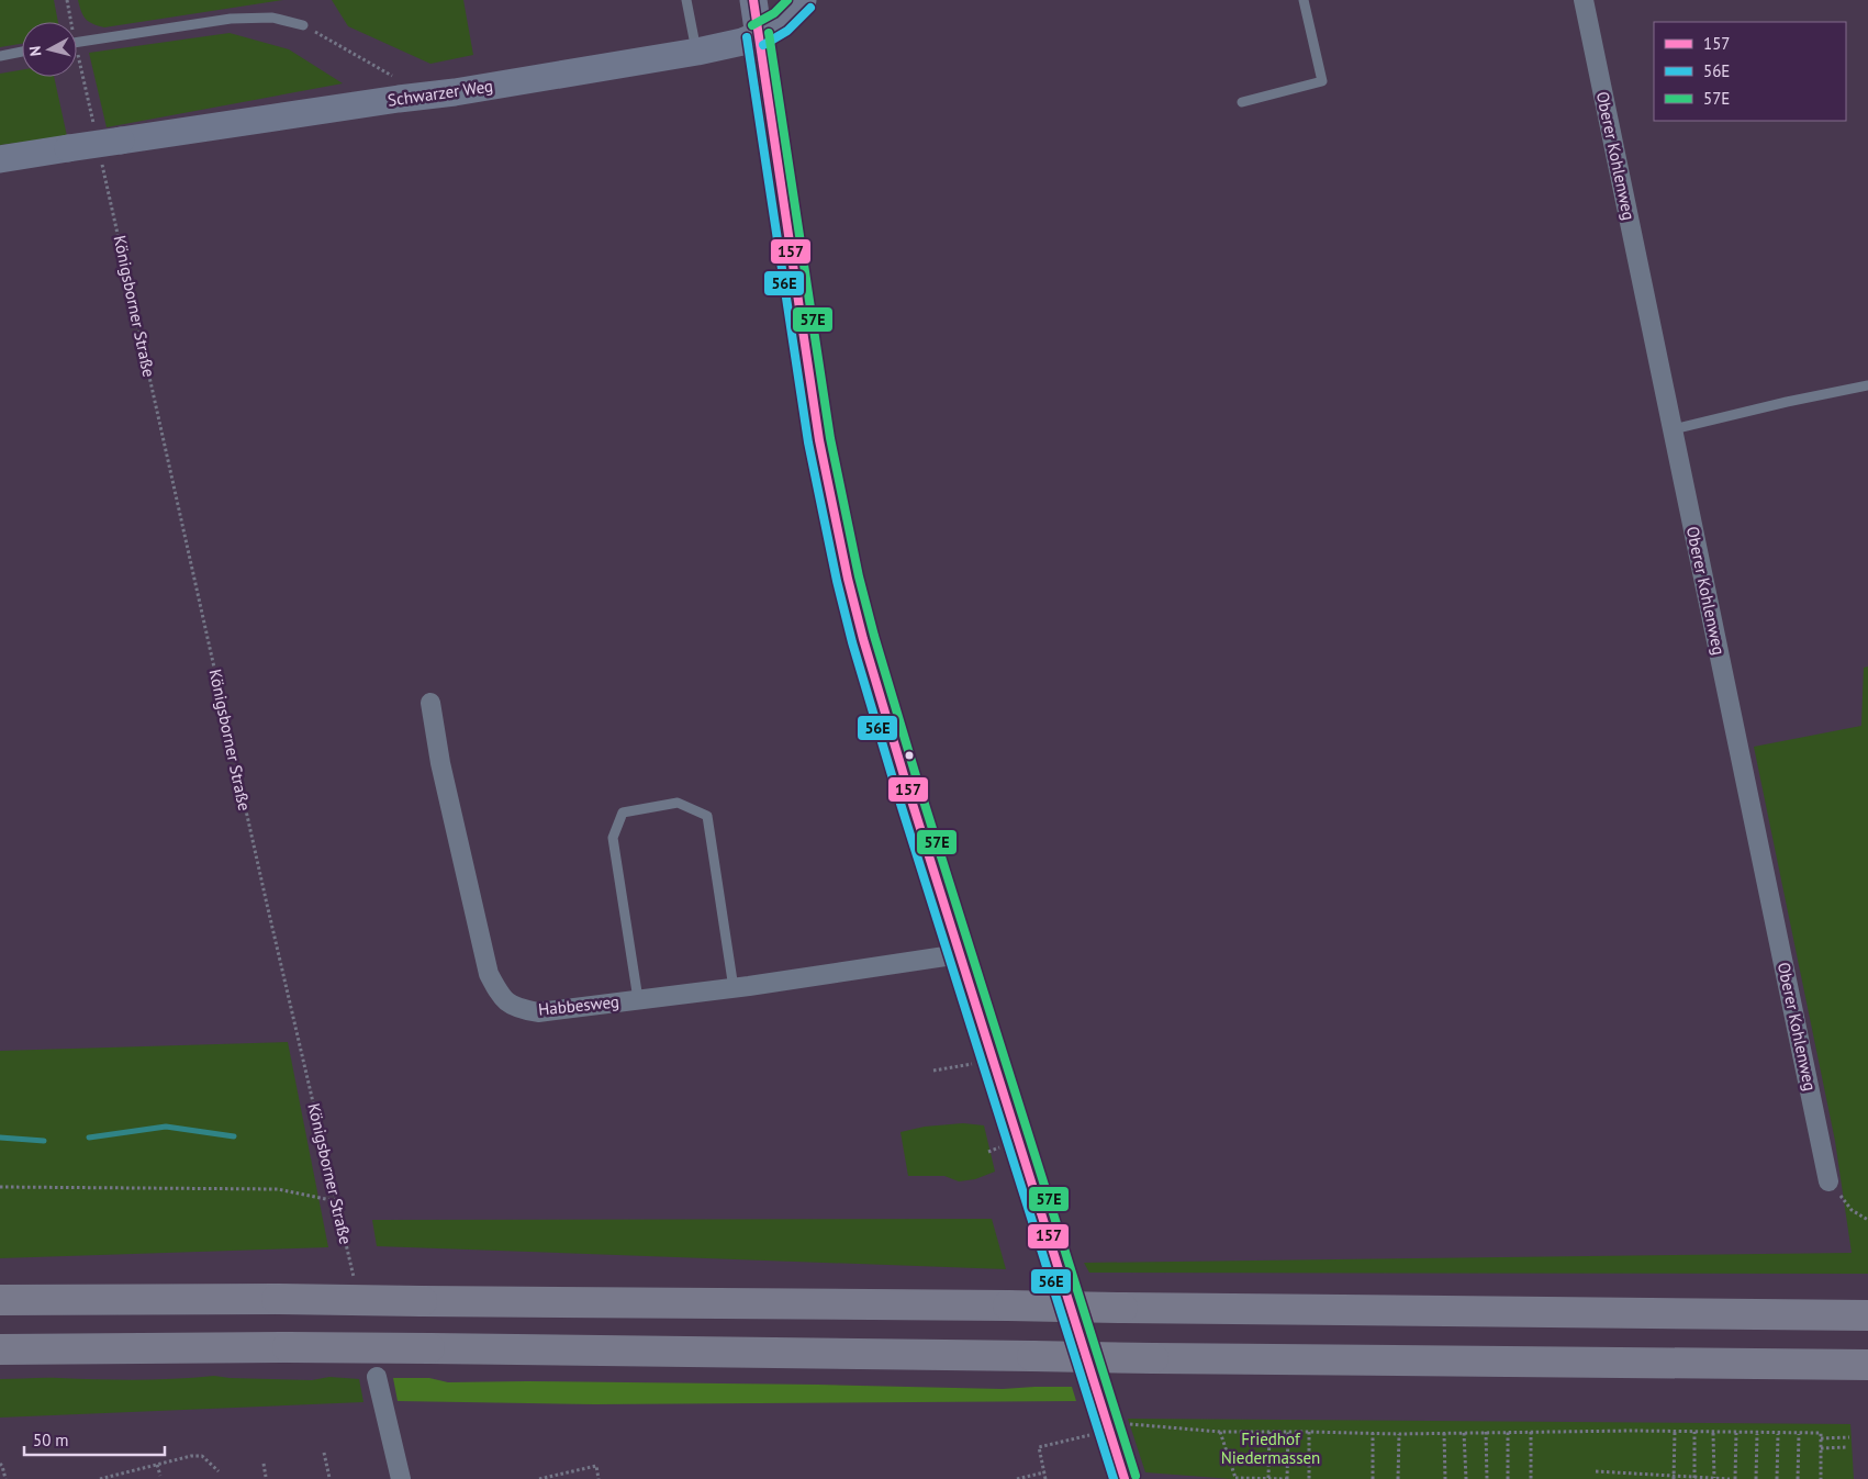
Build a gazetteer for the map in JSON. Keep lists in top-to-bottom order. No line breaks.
{"streets":{"main road":["Schwarzer Weg"],"street":["Oberer Kohlenweg","Habbesweg"],"path":["Königsborner Straße"]},"parks":["Friedhof Niedermassen"],"lines":["transit line 157","transit line 57E","transit line 56E"],"legend":["157","56E","57E"],"scale_bar":"50 m","north":"left"}
